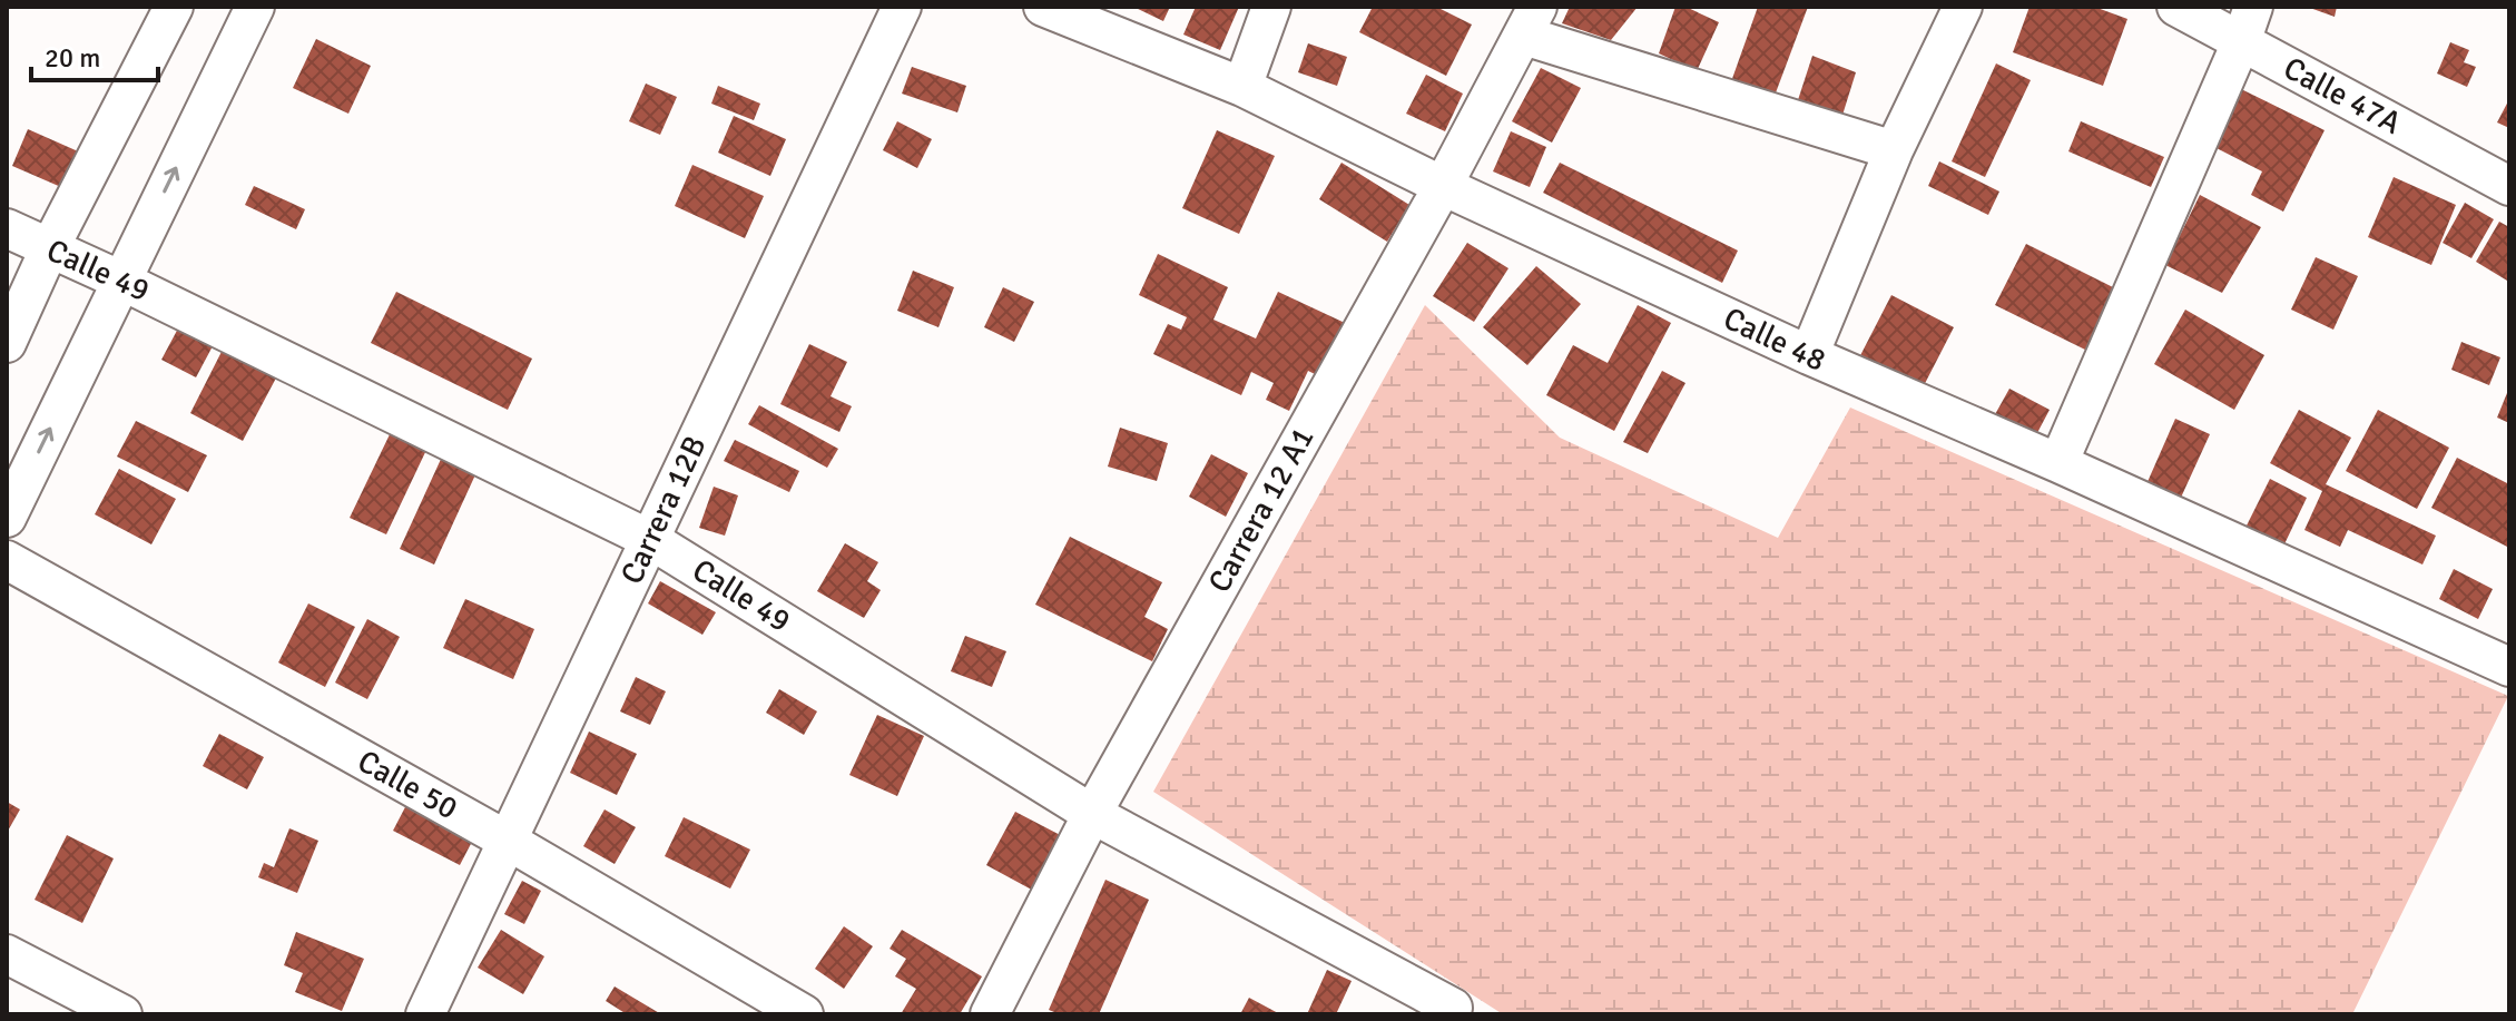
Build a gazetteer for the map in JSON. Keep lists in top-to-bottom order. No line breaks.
{"streets":{"street":["Calle 47A","Calle 49","Calle 48","Carrera 12B","Carrera 12 A1","Calle 50"]},"crossings":[["Calle 49","Carrera 12B"],["Calle 49","Carrera 12 A1"],["Calle 48","Carrera 12 A1"],["Carrera 12B","Calle 50"]],"scale_bar":"20 m"}
